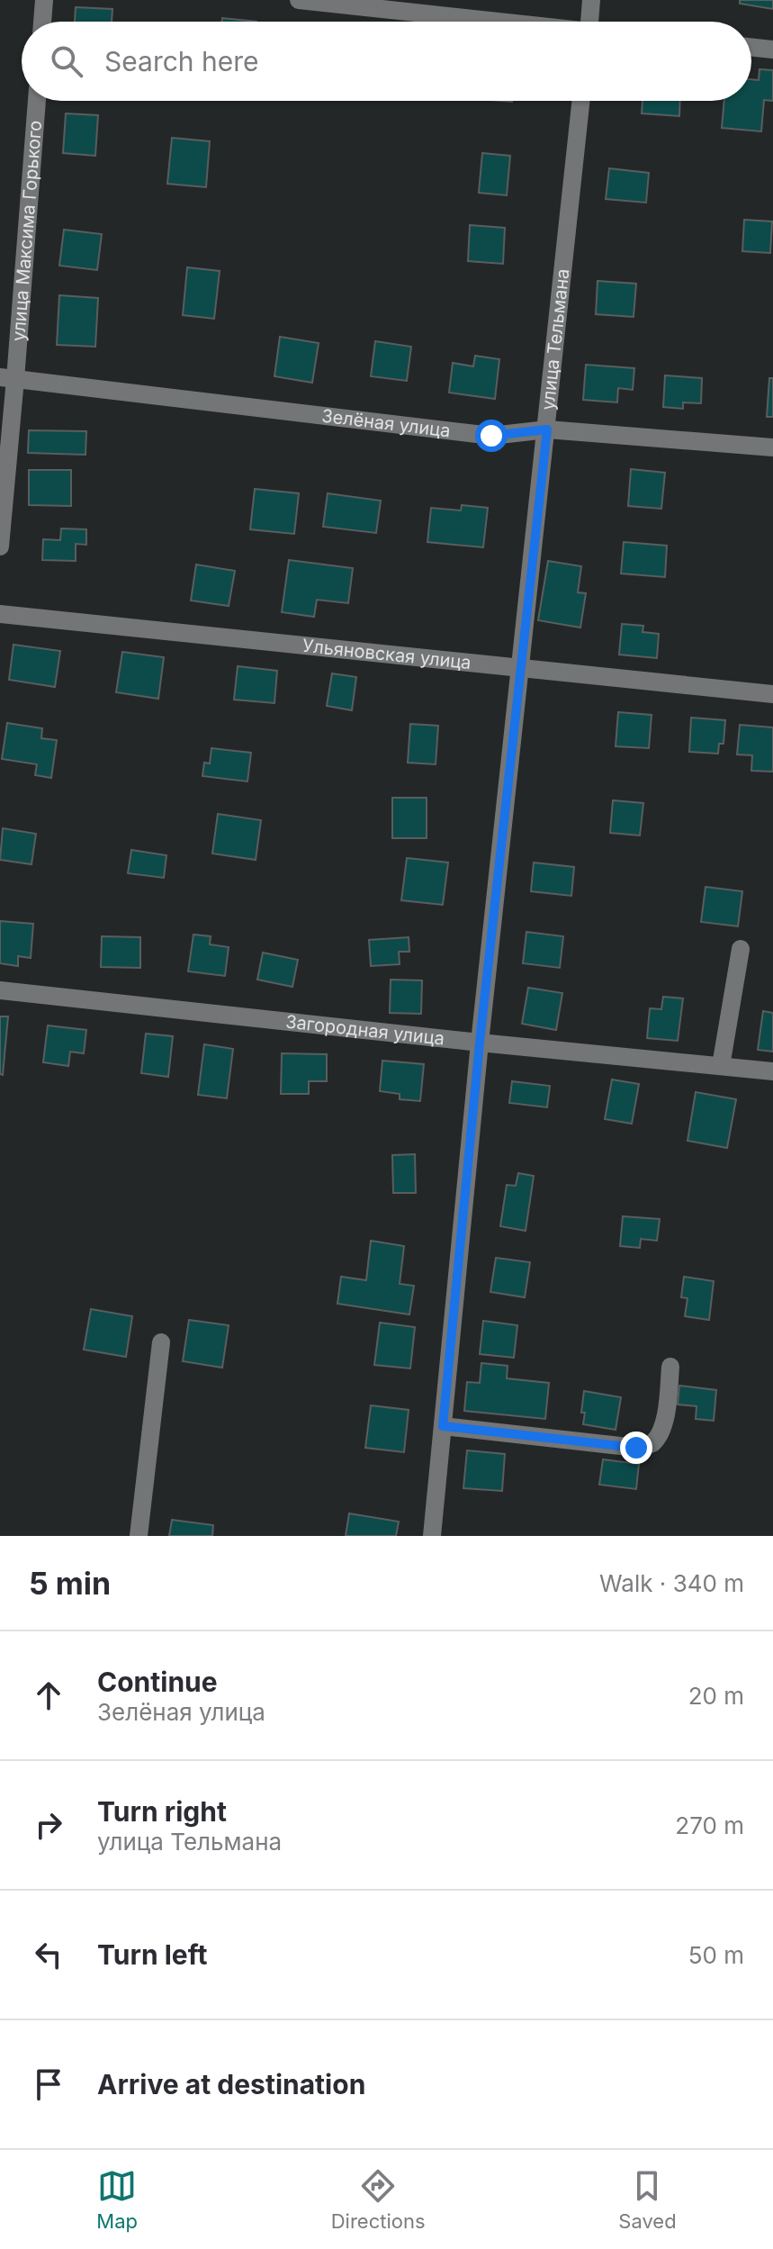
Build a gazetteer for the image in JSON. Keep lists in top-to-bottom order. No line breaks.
{"streets":{"street":["улица Максима Горького","улица Тельмана","Зелёная улица","Ульяновская улица","Загородная улица"]},"crossings":[["улица Максима Горького","Зелёная улица"],["улица Тельмана","Зелёная улица"],["улица Тельмана","Ульяновская улица"],["улица Тельмана","Загородная улица"]],"page":{"search":"Search here","heading":["5 min","Walk · 340 m"],"list":[["Continue","Зелёная улица","20 m"],["Turn right","улица Тельмана","270 m"],["Turn left","50 m"],"Arrive at destination"],"nav":["Map","Directions","Saved"]}}
